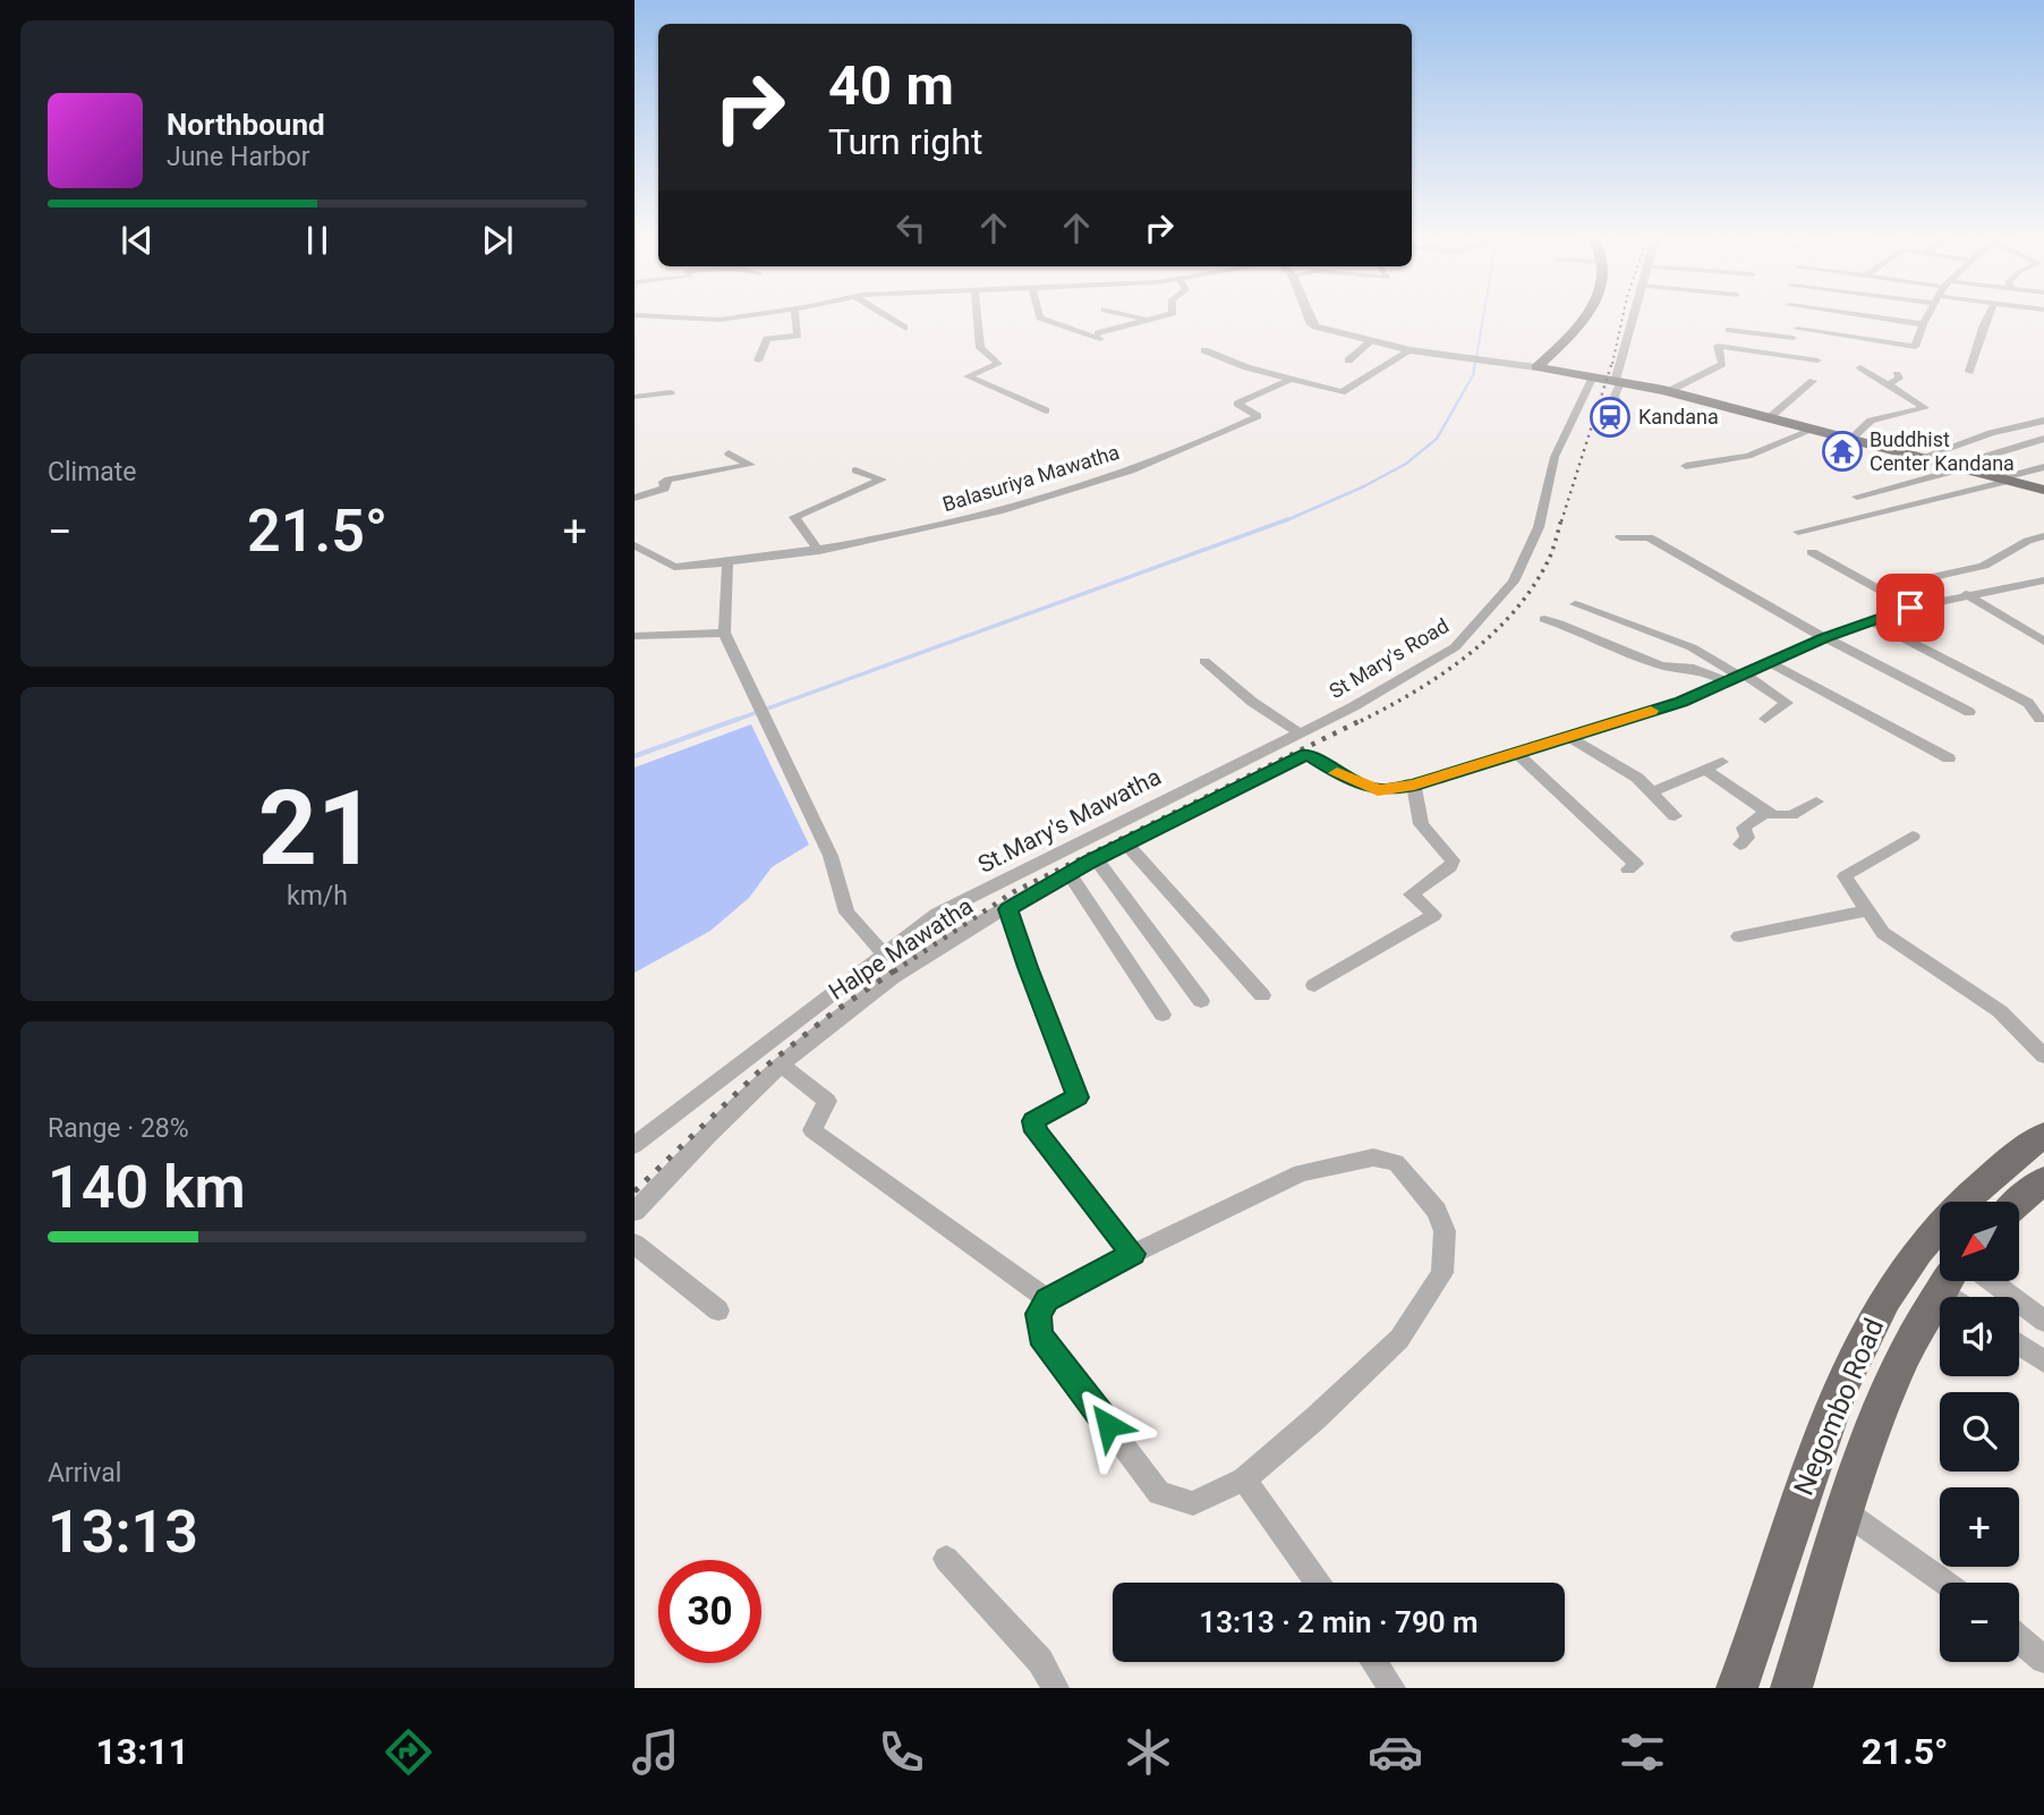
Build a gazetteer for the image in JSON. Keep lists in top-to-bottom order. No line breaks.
{"streets":{"highway":["Negombo Road"],"street":["Balasuriya Mawatha","St Mary's Road","St.Mary's Mawatha","Halpe Mawatha"]},"crossings":[["St Mary's Road","St.Mary's Mawatha"]],"places":{"station":["Kandana"],"temple":["Buddhist Center Kandana"]},"north":"bottom left","page":{"turn":["40 m","Turn right"],"song":["Northbound","June Harbor"],"tile":["Climate",["21","km/h"],["Range · 28%","140 km"],["Arrival","13:13"]],"heat":["−","21.5°","+"],"map_buttons":["+","−"],"limit":"30","trip":"13:13 · 2 min · 790 m","tabs":["13:11","21.5°"]}}
